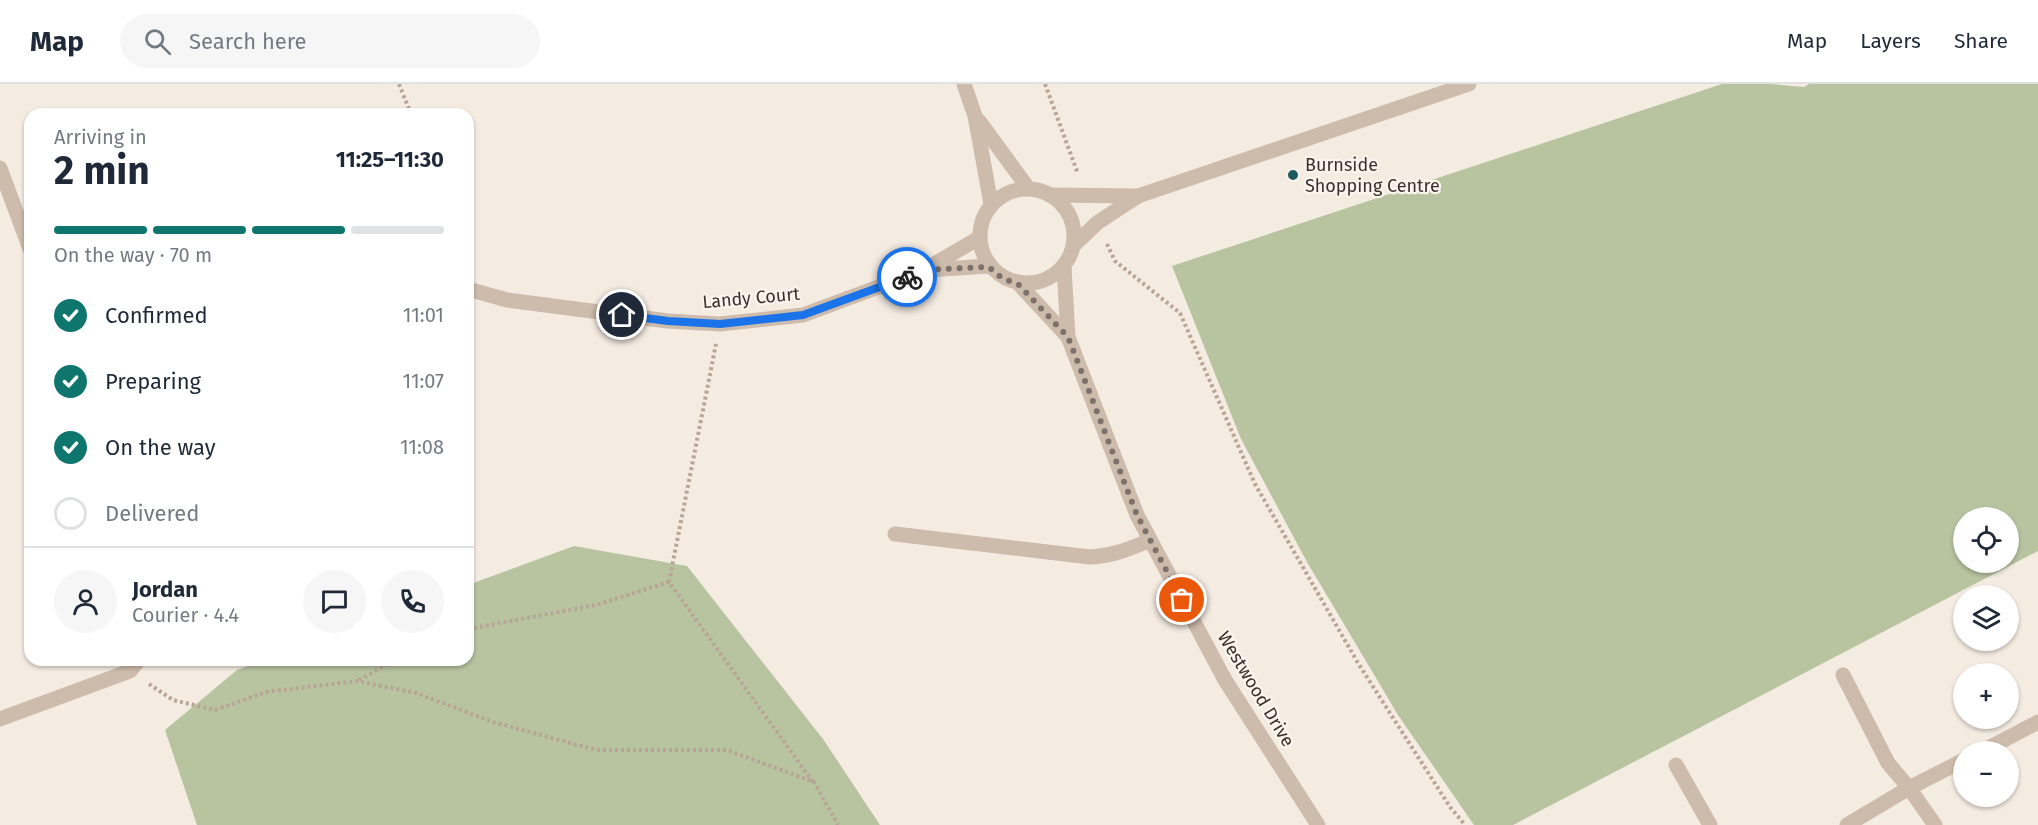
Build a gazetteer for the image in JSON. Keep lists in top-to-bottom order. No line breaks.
{"streets":{"street":["Landy Court","Westwood Drive"]},"crossings":[["Landy Court","Westwood Drive"]],"places":["Burnside Shopping Centre"],"page":{"header":"Map","search":"Search here","nav":["Map","Layers","Share"],"heading":["2 min","Arriving in","11:25–11:30"],"panel":["Jordan","Courier · 4.4"],"bar":"On the way · 70 m","list":[["Confirmed","11:01"],["Preparing","11:07"],["On the way","11:08"],"Delivered"],"map_buttons":["+","−"]}}
